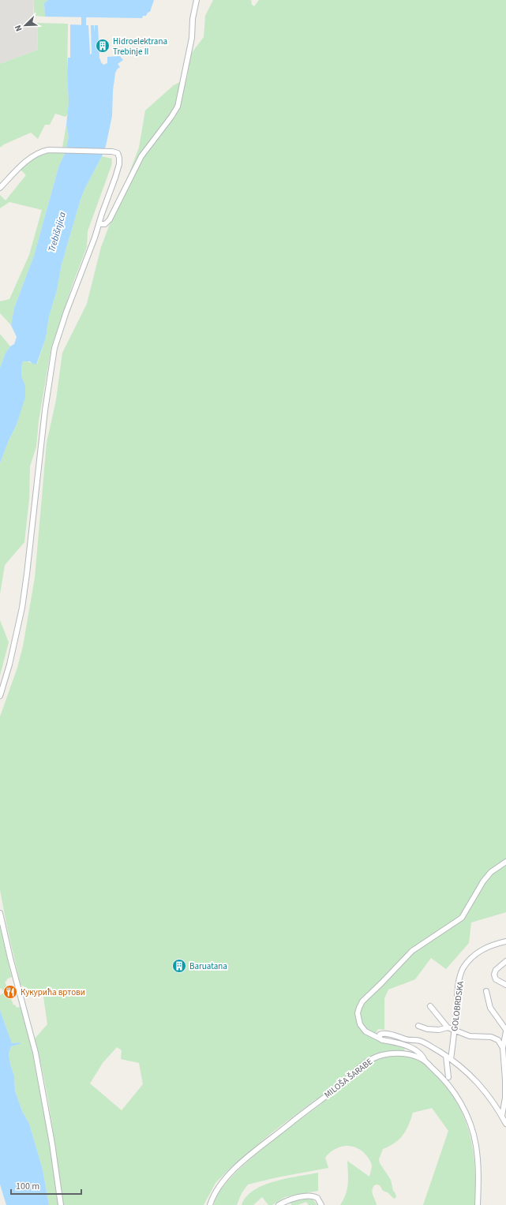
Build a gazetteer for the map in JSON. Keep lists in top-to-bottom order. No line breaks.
{"streets":{"street":["GOLOBRDSKA","MILOŠA ŠARABE"]},"water":["Trebišnjica"],"places":{"building":["Hidroelektrana Trebinje II","Baruatana"],"restaurant":["Кукурића вртови"]},"scale_bar":"100 m","north":"bottom left"}
